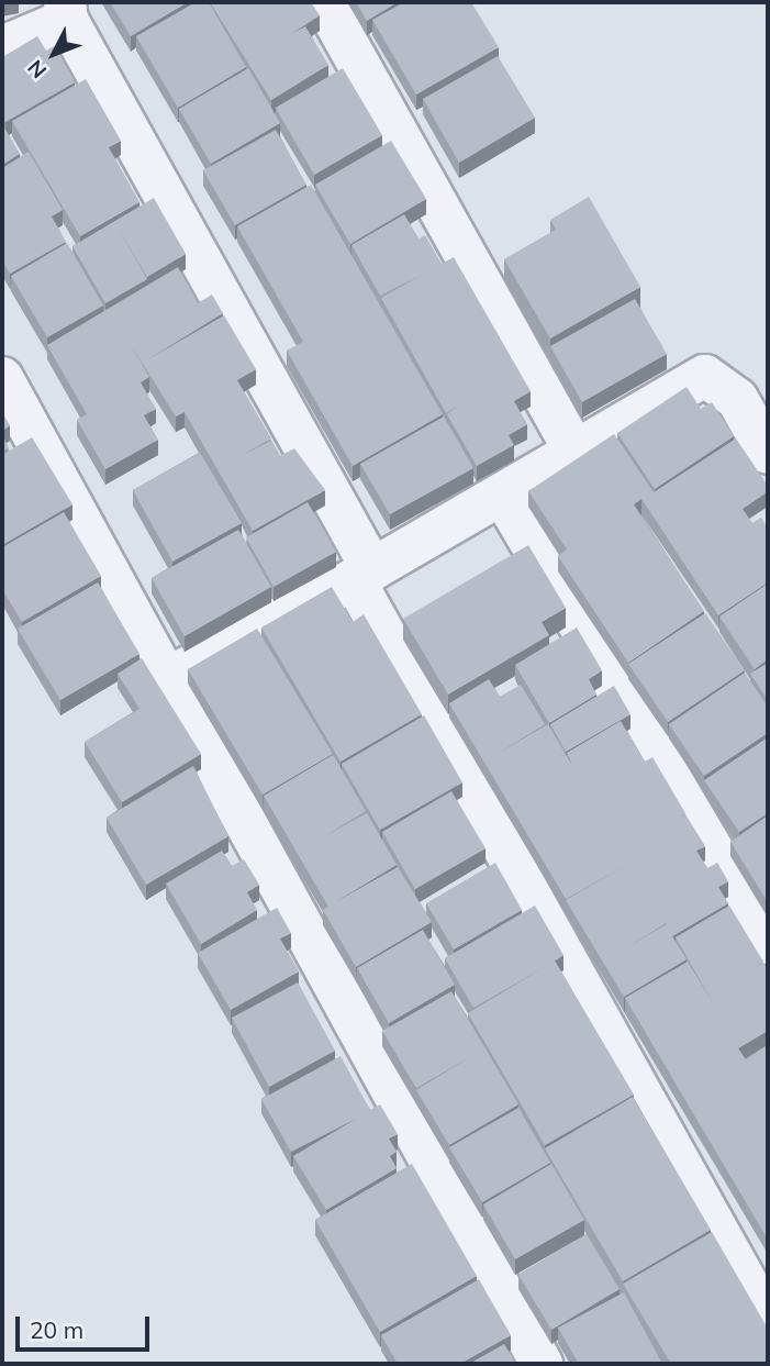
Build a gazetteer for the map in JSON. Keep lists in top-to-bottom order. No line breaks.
{"scale_bar":"20 m","north":"bottom left"}
